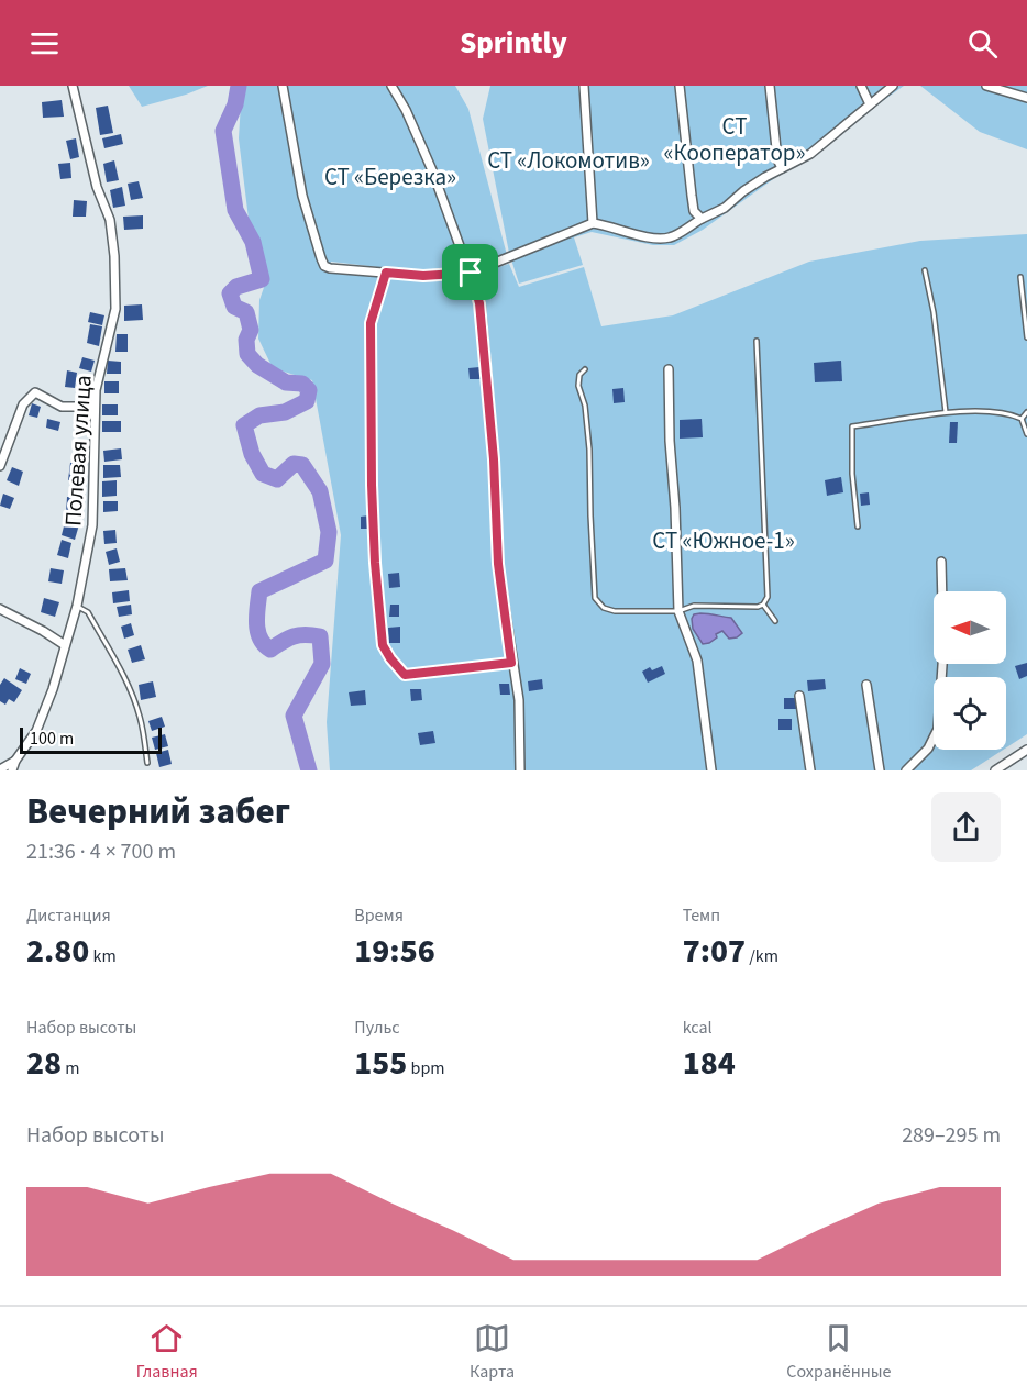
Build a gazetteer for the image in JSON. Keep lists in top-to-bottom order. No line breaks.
{"streets":{"street":["Полевая улица"]},"parks":["СТ «Кооператор»","СТ «Локомотив»","СТ «Березка»","СТ «Южное-1»"],"scale_bar":"100 m","north":"left","page":{"header":"Sprintly","scale":"100 m","heading":["Вечерний забег","21:36 · 4 × 700 m"],"stats":[["Дистанция","2.80 km"],["Время","19:56"],["Темп","7:07 /km"],["Набор высоты","28 m"],["Пульс","155 bpm"],["kcal","184"]],"chart":["Набор высоты","289–295 m"],"tabs":["Главная","Карта","Сохранённые"]}}
